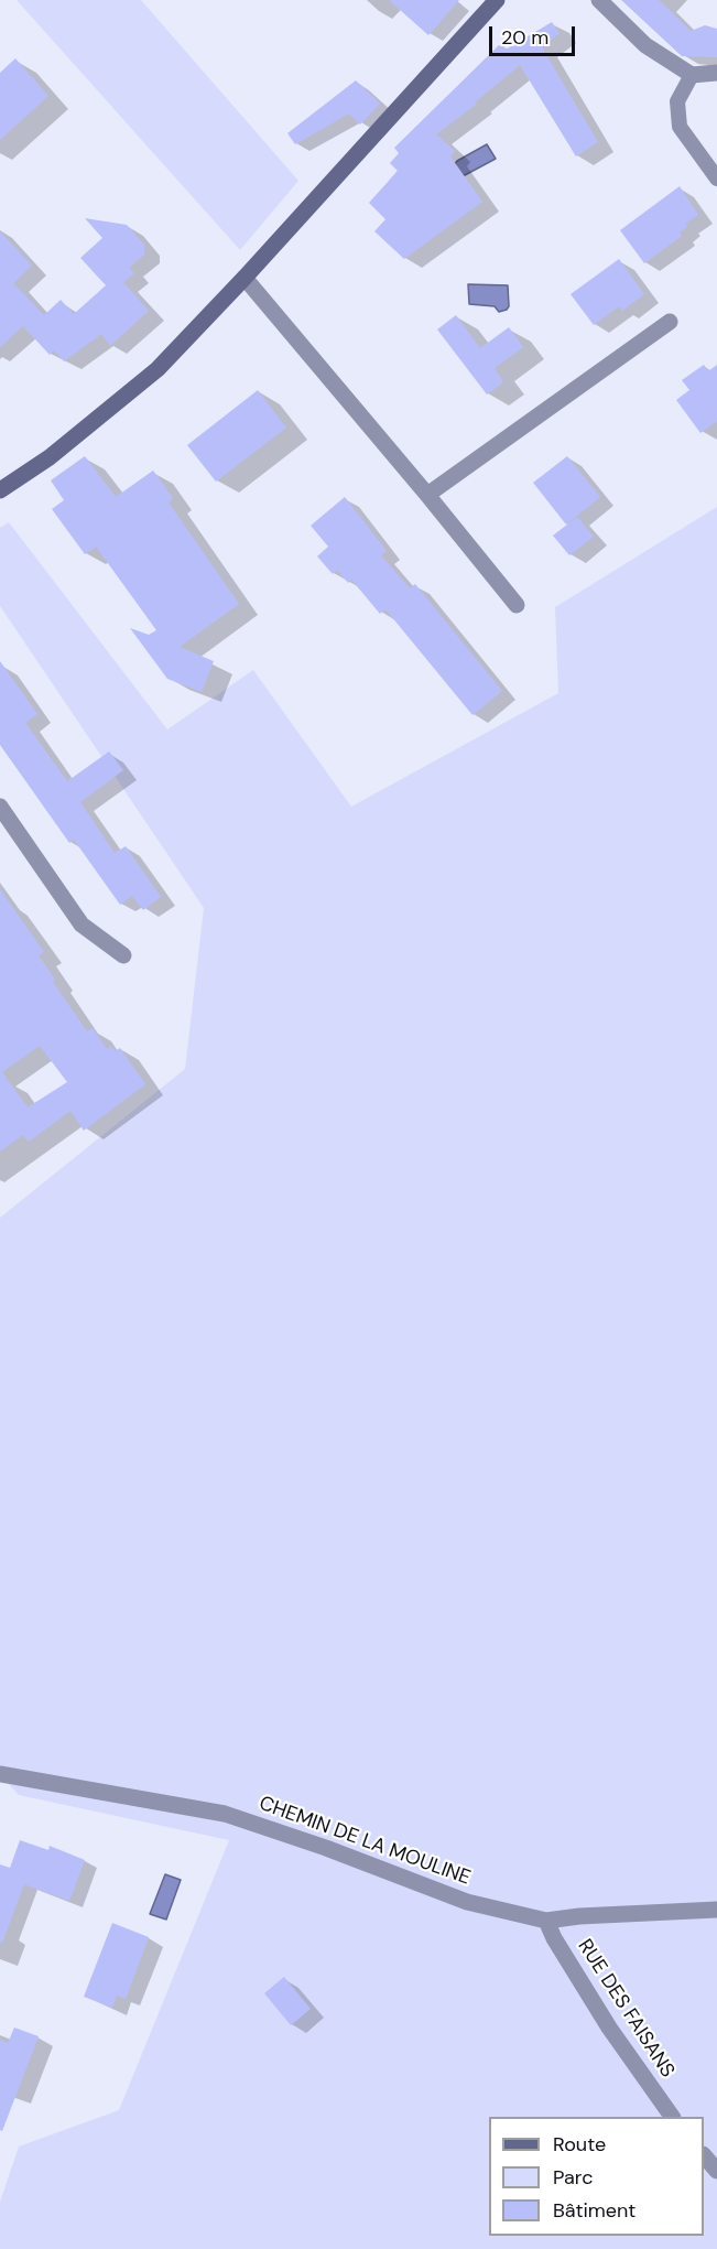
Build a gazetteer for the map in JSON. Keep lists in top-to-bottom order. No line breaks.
{"streets":{"street":["CHEMIN DE LA MOULINE","RUE DES FAISANS"]},"crossings":[["CHEMIN DE LA MOULINE","RUE DES FAISANS"]],"legend":["Route","Parc","Bâtiment"],"scale_bar":"20 m"}
